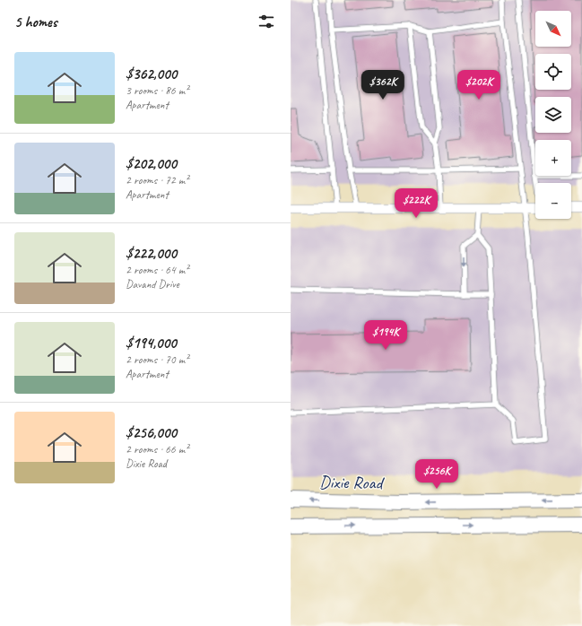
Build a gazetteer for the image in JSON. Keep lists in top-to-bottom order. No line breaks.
{"streets":{"main road":["Dixie Road"]},"north":"bottom right","page":{"heading":"5 homes","map_buttons":["+","−"],"list":[{"name":"$362,000","note":"3 rooms · 86 m² · Apartment"},{"name":"$202,000","note":"2 rooms · 72 m² · Apartment"},{"name":"$222,000","note":"2 rooms · 64 m² · Davand Drive"},{"name":"$194,000","note":"2 rooms · 70 m² · Apartment"},{"name":"$256,000","note":"2 rooms · 66 m² · Dixie Road"}],"price":["$362K","$202K","$222K","$194K","$256K"]}}
